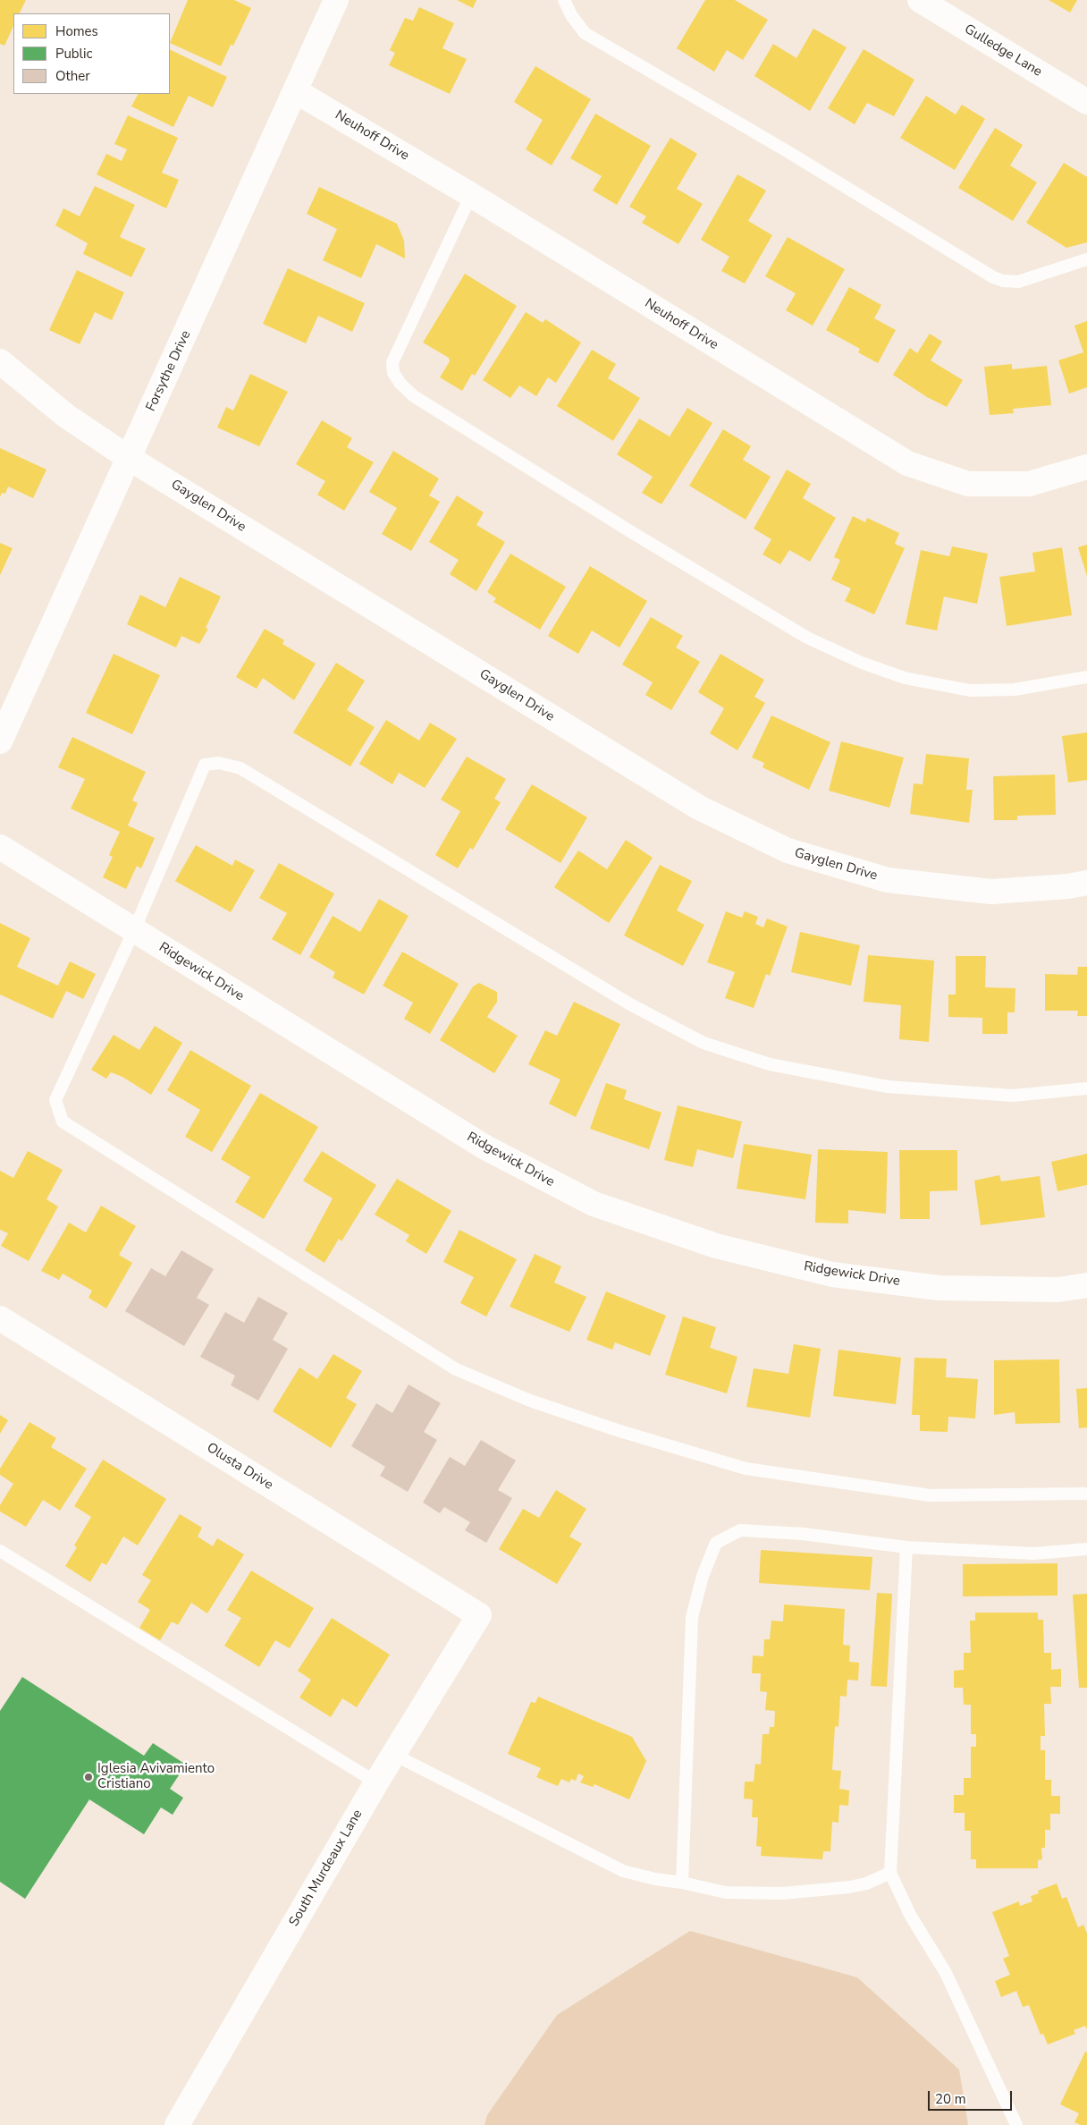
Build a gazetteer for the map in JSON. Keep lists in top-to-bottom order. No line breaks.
{"streets":{"street":["Gulledge Lane","Neuhoff Drive","Forsythe Drive","Gayglen Drive","Ridgewick Drive","Olusta Drive","South Murdeaux Lane"]},"crossings":[["Neuhoff Drive","Forsythe Drive"],["Forsythe Drive","Gayglen Drive"],["Olusta Drive","South Murdeaux Lane"]],"places":["Iglesia Avivamiento Cristiano"],"legend":["Homes","Public","Other"],"scale_bar":"20 m"}
